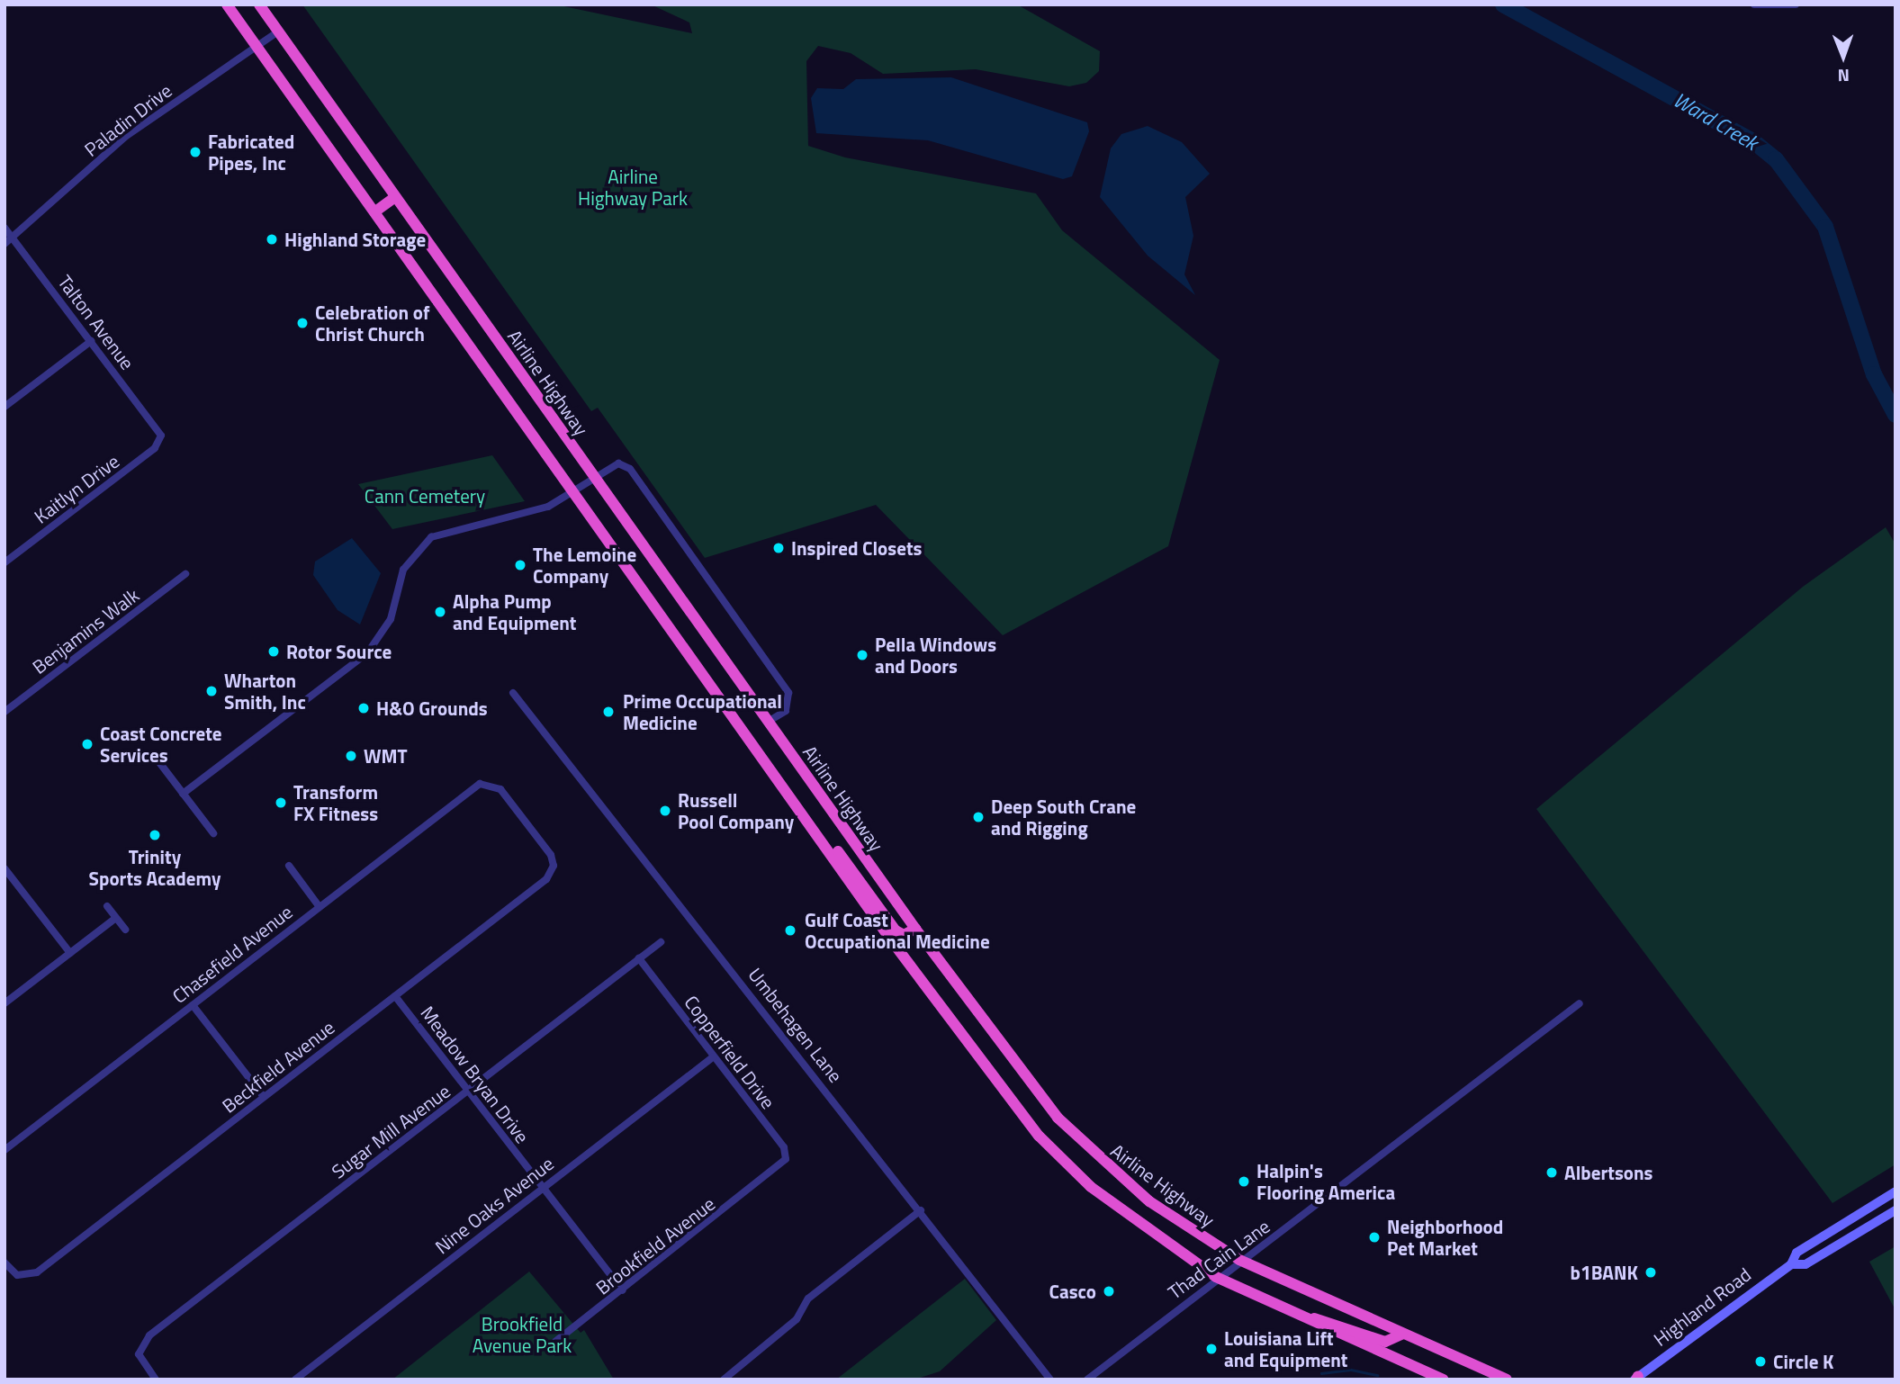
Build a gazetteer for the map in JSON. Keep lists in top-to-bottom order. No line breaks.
{"streets":{"highway":["Airline Highway"],"main road":["Highland Road"],"street":["Paladin Drive","Talton Avenue","Kaitlyn Drive","Benjamins Walk","Chasefield Avenue","Umbehagen Lane","Copperfield Drive","Beckfield Avenue","Meadow Bryan Drive","Sugar Mill Avenue","Nine Oaks Avenue","Brookfield Avenue","Thad Cain Lane"]},"crossings":[["Paladin Drive","Talton Avenue"],["Paladin Drive","Airline Highway"],["Talton Avenue","Kaitlyn Drive"],["Airline Highway","Thad Cain Lane"],["Chasefield Avenue","Beckfield Avenue"],["Copperfield Drive","Sugar Mill Avenue"],["Copperfield Drive","Nine Oaks Avenue"],["Copperfield Drive","Brookfield Avenue"],["Beckfield Avenue","Meadow Bryan Drive"],["Meadow Bryan Drive","Sugar Mill Avenue"],["Meadow Bryan Drive","Nine Oaks Avenue"],["Meadow Bryan Drive","Brookfield Avenue"]],"water":["Ward Creek"],"parks":["Airline Highway Park","Cann Cemetery","Brookfield Avenue Park"],"places":["Fabricated Pipes, Inc","Highland Storage","Celebration of Christ Church","Inspired Closets","The Lemoine Company","Alpha Pump and Equipment","Rotor Source","Pella Windows and Doors","Wharton Smith, Inc","H&O Grounds","Prime Occupational Medicine","Coast Concrete Services","WMT","Transform FX Fitness","Russell Pool Company","Deep South Crane and Rigging","Trinity Sports Academy","Gulf Coast Occupational Medicine","Albertsons","Halpin's Flooring America","Neighborhood Pet Market","b1BANK","Casco","Louisiana Lift and Equipment","Circle K"],"north":"bottom"}
